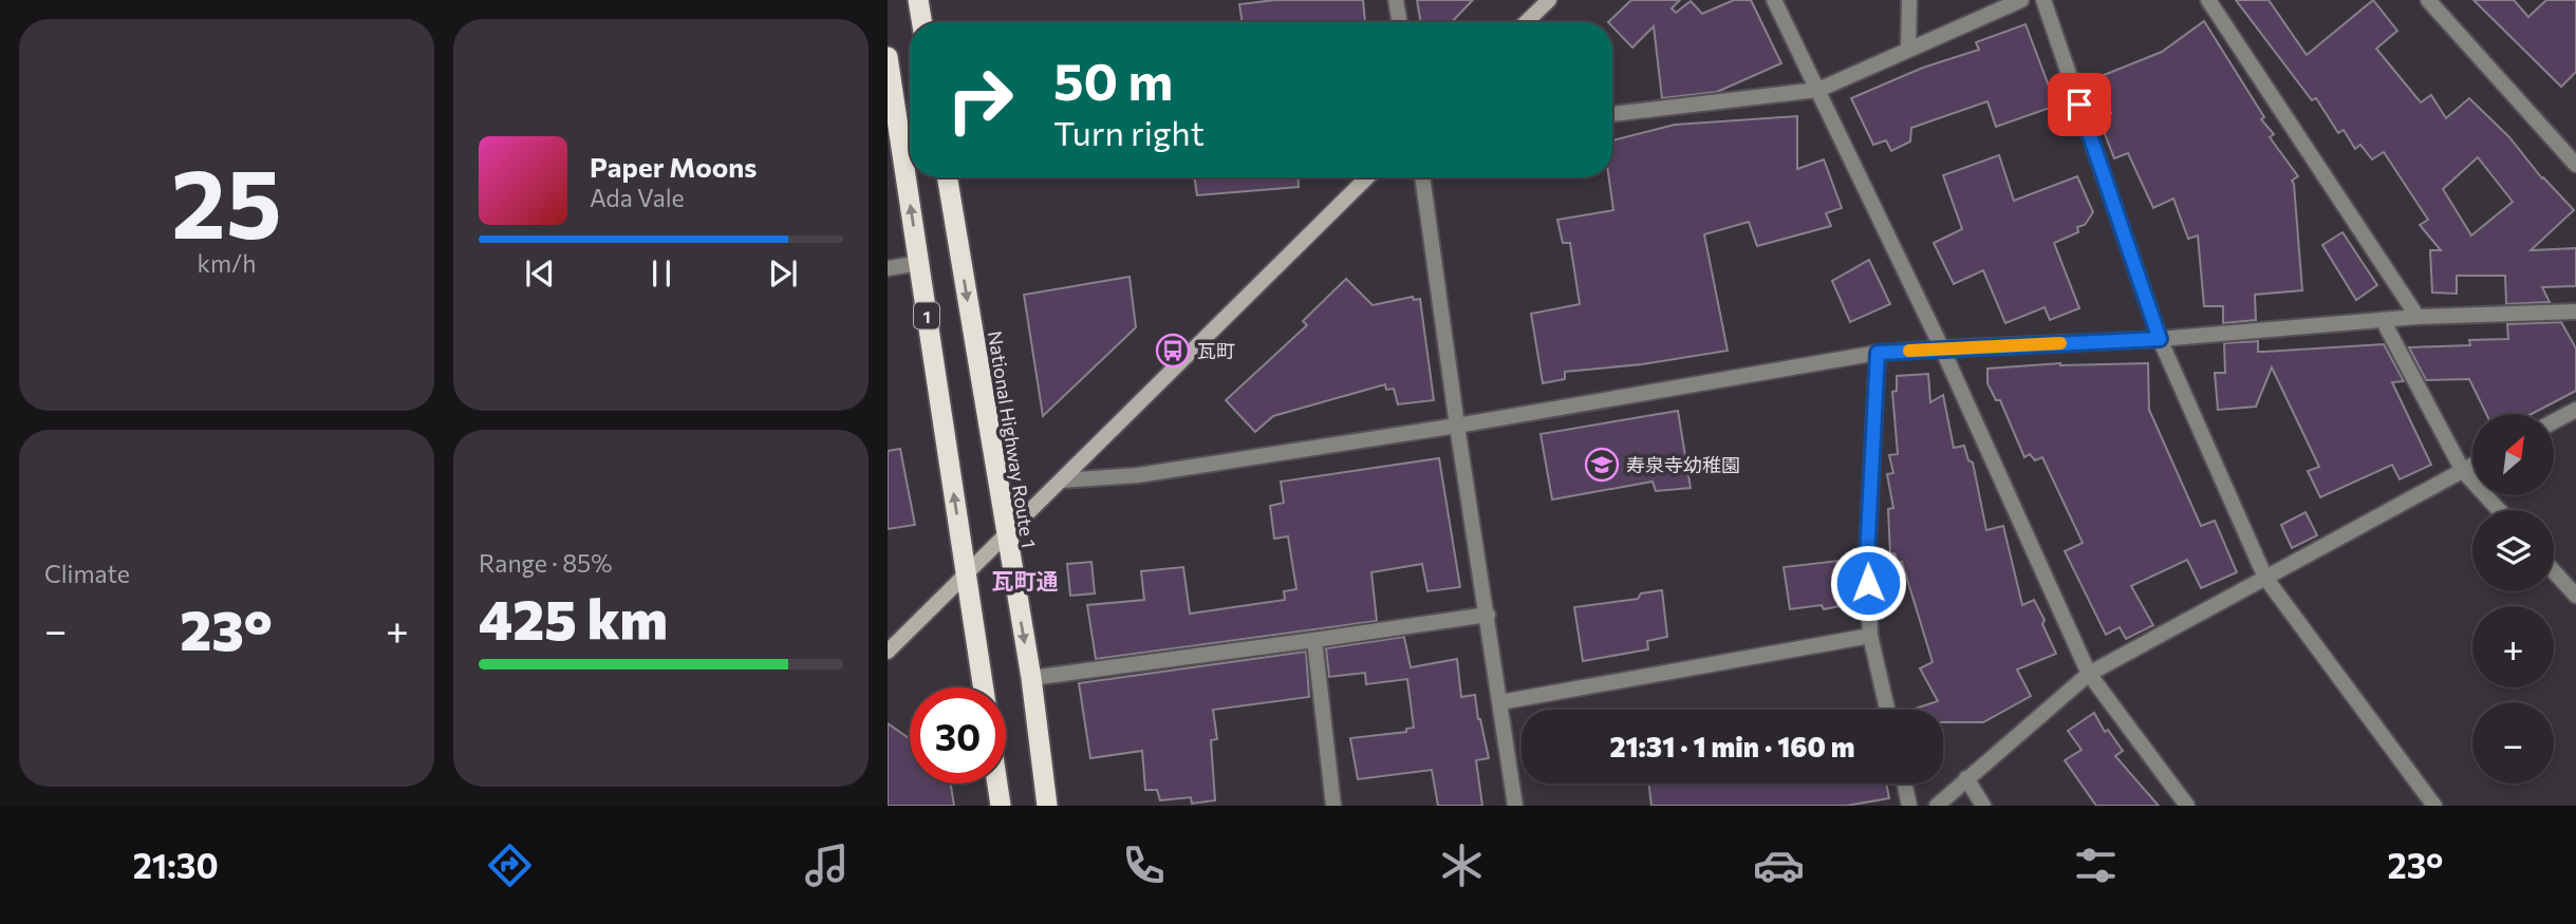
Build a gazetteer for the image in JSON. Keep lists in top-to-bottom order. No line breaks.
{"streets":{"highway":["1","National Highway Route 1"]},"districts":["瓦町通"],"places":{"bus stop":["瓦町"],"school or university":["寿泉寺幼稚園"]},"north":"top right","page":{"tile":[["25","km/h"],"Climate",["Range · 85%","425 km"]],"turn":["50 m","Turn right"],"song":["Paper Moons","Ada Vale"],"map_buttons":["+","−"],"heat":["−","23°","+"],"limit":"30","trip":"21:31 · 1 min · 160 m","tabs":["21:30","23°"]}}
